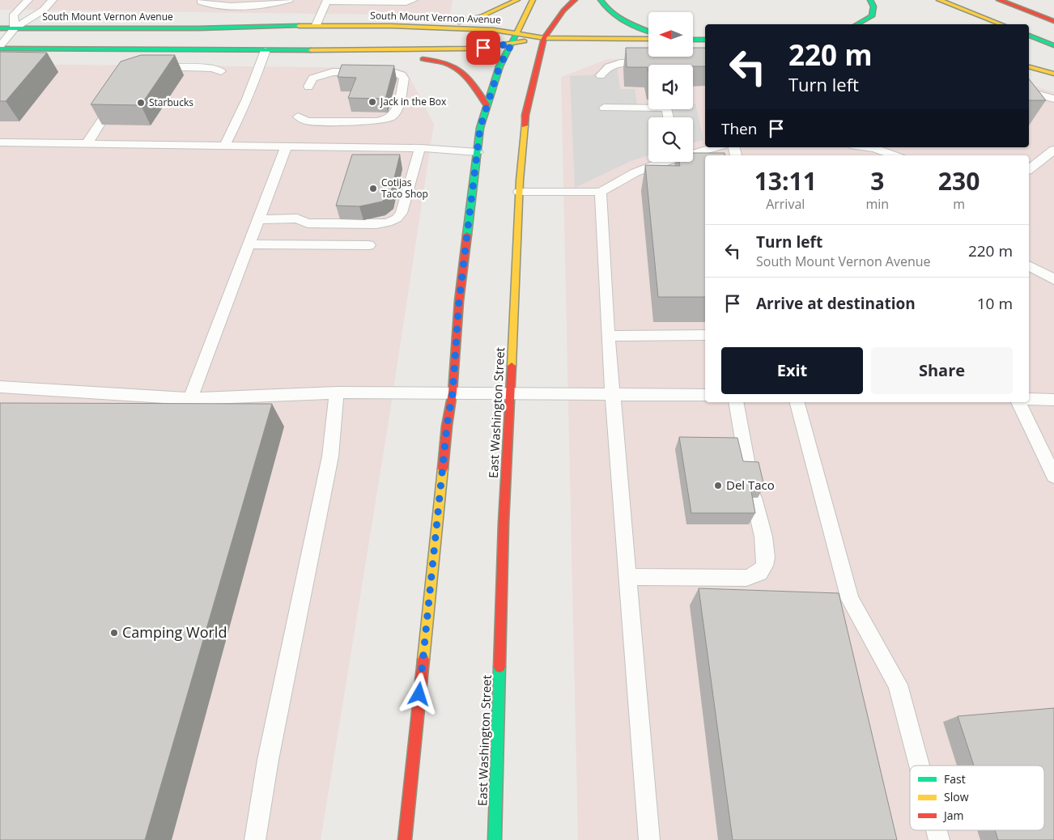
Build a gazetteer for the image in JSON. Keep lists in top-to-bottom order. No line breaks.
{"streets":{"main road":["South Mount Vernon Avenue","East Washington Street"]},"crossings":[["South Mount Vernon Avenue","East Washington Street"]],"places":["Jack in the Box","Starbucks","Cotijas Taco Shop","Del Taco","Camping World"],"legend":["Fast","Slow","Jam"],"north":"left","page":{"turn":["220 m","Turn left"],"then":"Then","eta":["13:11","Arrival","3","min","230","m"],"list":[{"name":"Turn left","note":"South Mount Vernon Avenue","value":"220 m"},{"name":"Arrive at destination","value":"10 m"}],"buttons":["Exit","Share"]}}
